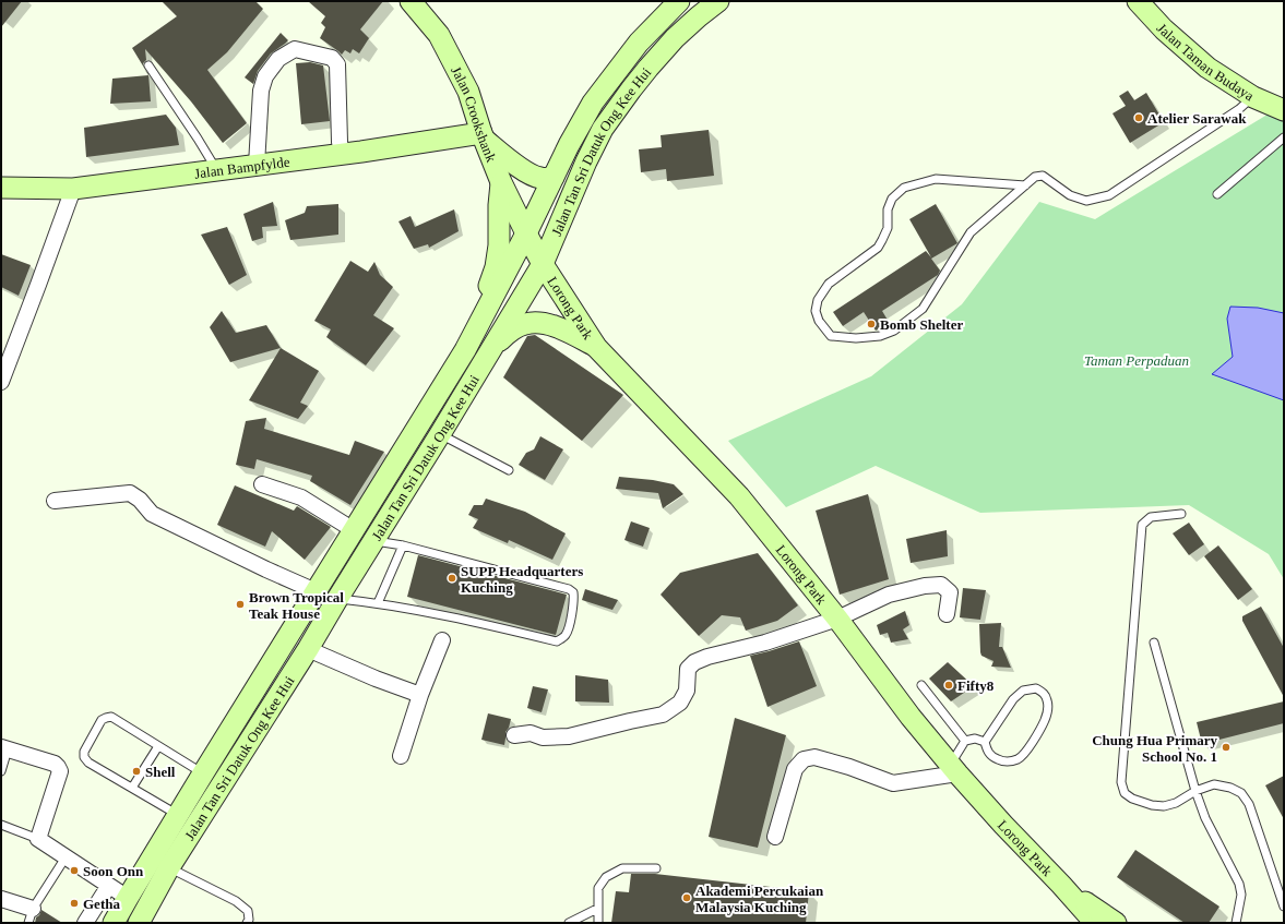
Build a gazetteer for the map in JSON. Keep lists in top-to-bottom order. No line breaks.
{"streets":{"main road":["Jalan Taman Budaya","Jalan Crookshank","Jalan Tan Sri Datuk Ong Kee Hui","Jalan Bampfylde","Lorong Park"]},"crossings":[["Jalan Crookshank","Jalan Tan Sri Datuk Ong Kee Hui"],["Jalan Crookshank","Jalan Bampfylde"],["Jalan Crookshank","Lorong Park"],["Jalan Tan Sri Datuk Ong Kee Hui","Lorong Park"]],"parks":["Taman Perpaduan"],"places":["Atelier Sarawak","Bomb Shelter","SUPP Headquarters Kuching","Brown Tropical Teak House","Fifty8","Chung Hua Primary School No. 1","Shell","Soon Onn","Akademi Percukaian Malaysia Kuching","Getha"]}
